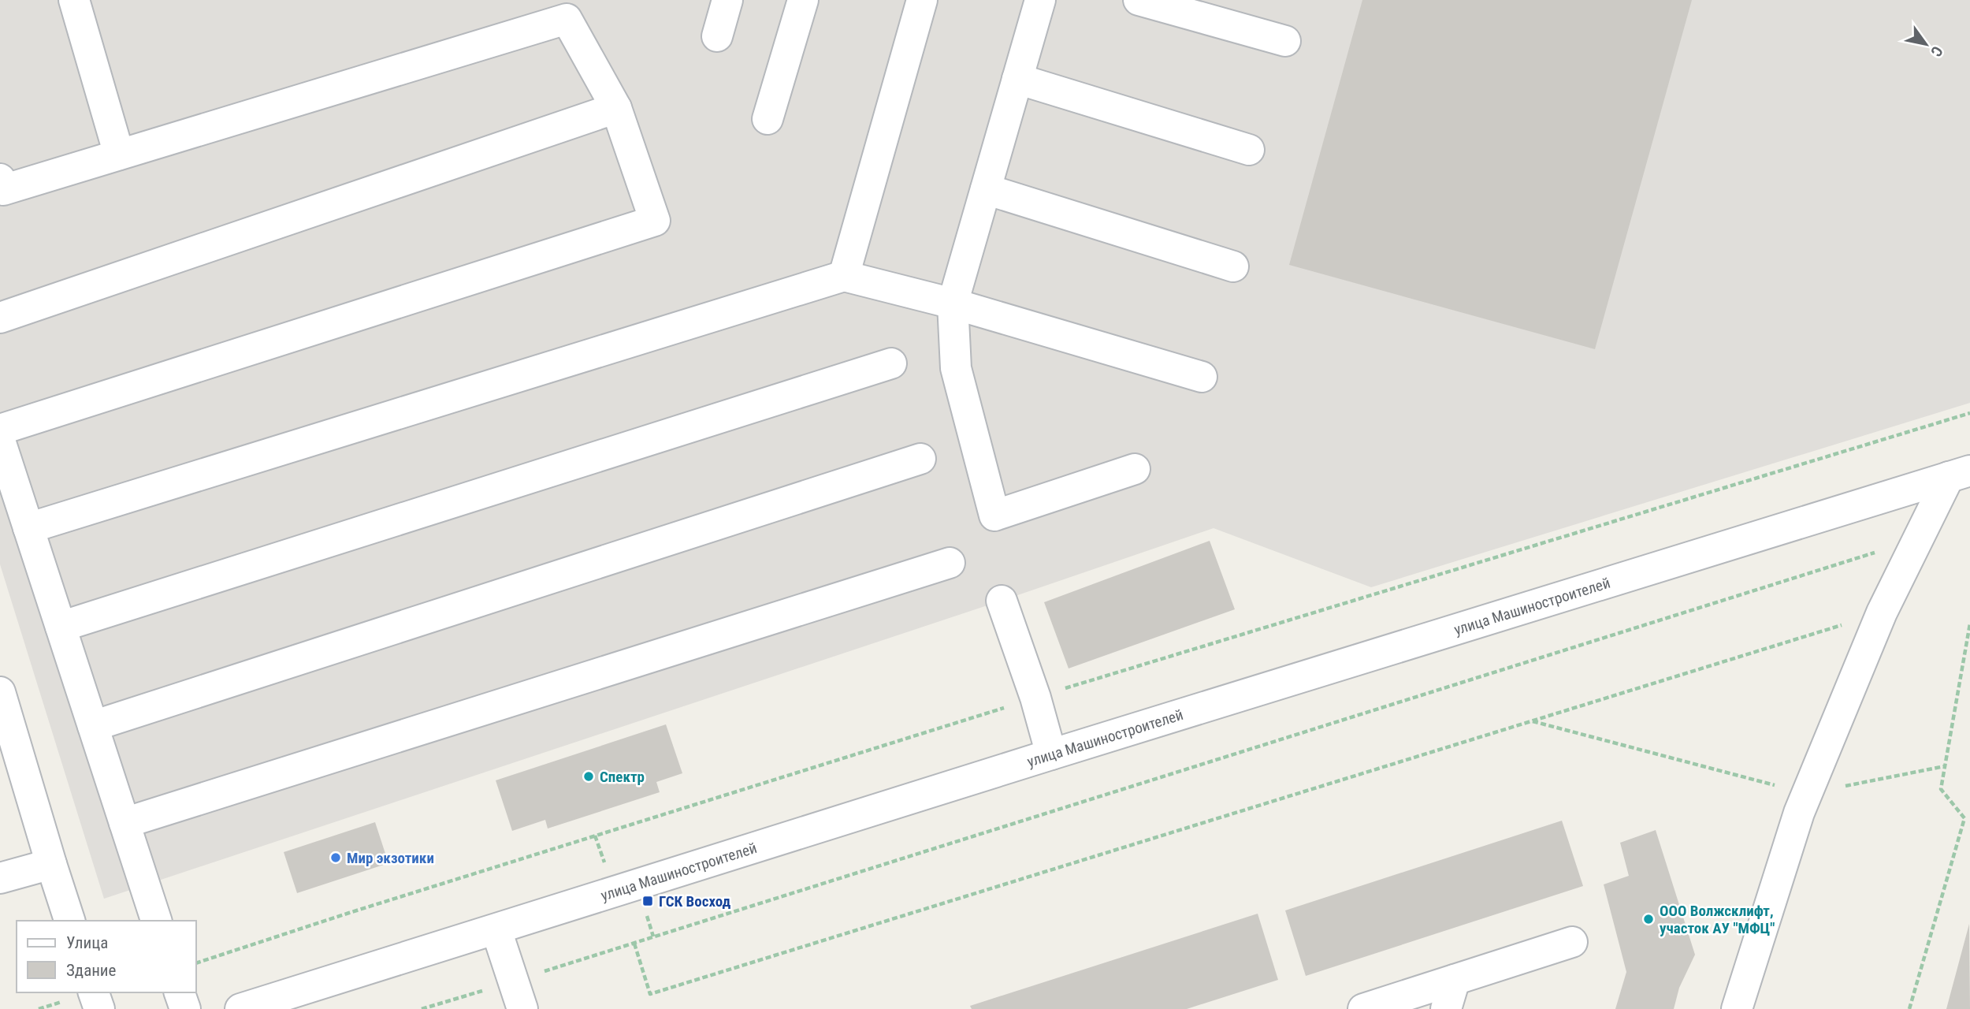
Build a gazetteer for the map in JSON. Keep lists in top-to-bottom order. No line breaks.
{"streets":{"street":["улица Машиностроителей"]},"places":{"other":["Спектр","Мир экзотики","ООО Волжсклифт, участок АУ \"МФЦ\""],"transit":["ГСК Восход"]},"legend":["Улица","Здание"],"north":"bottom right"}
